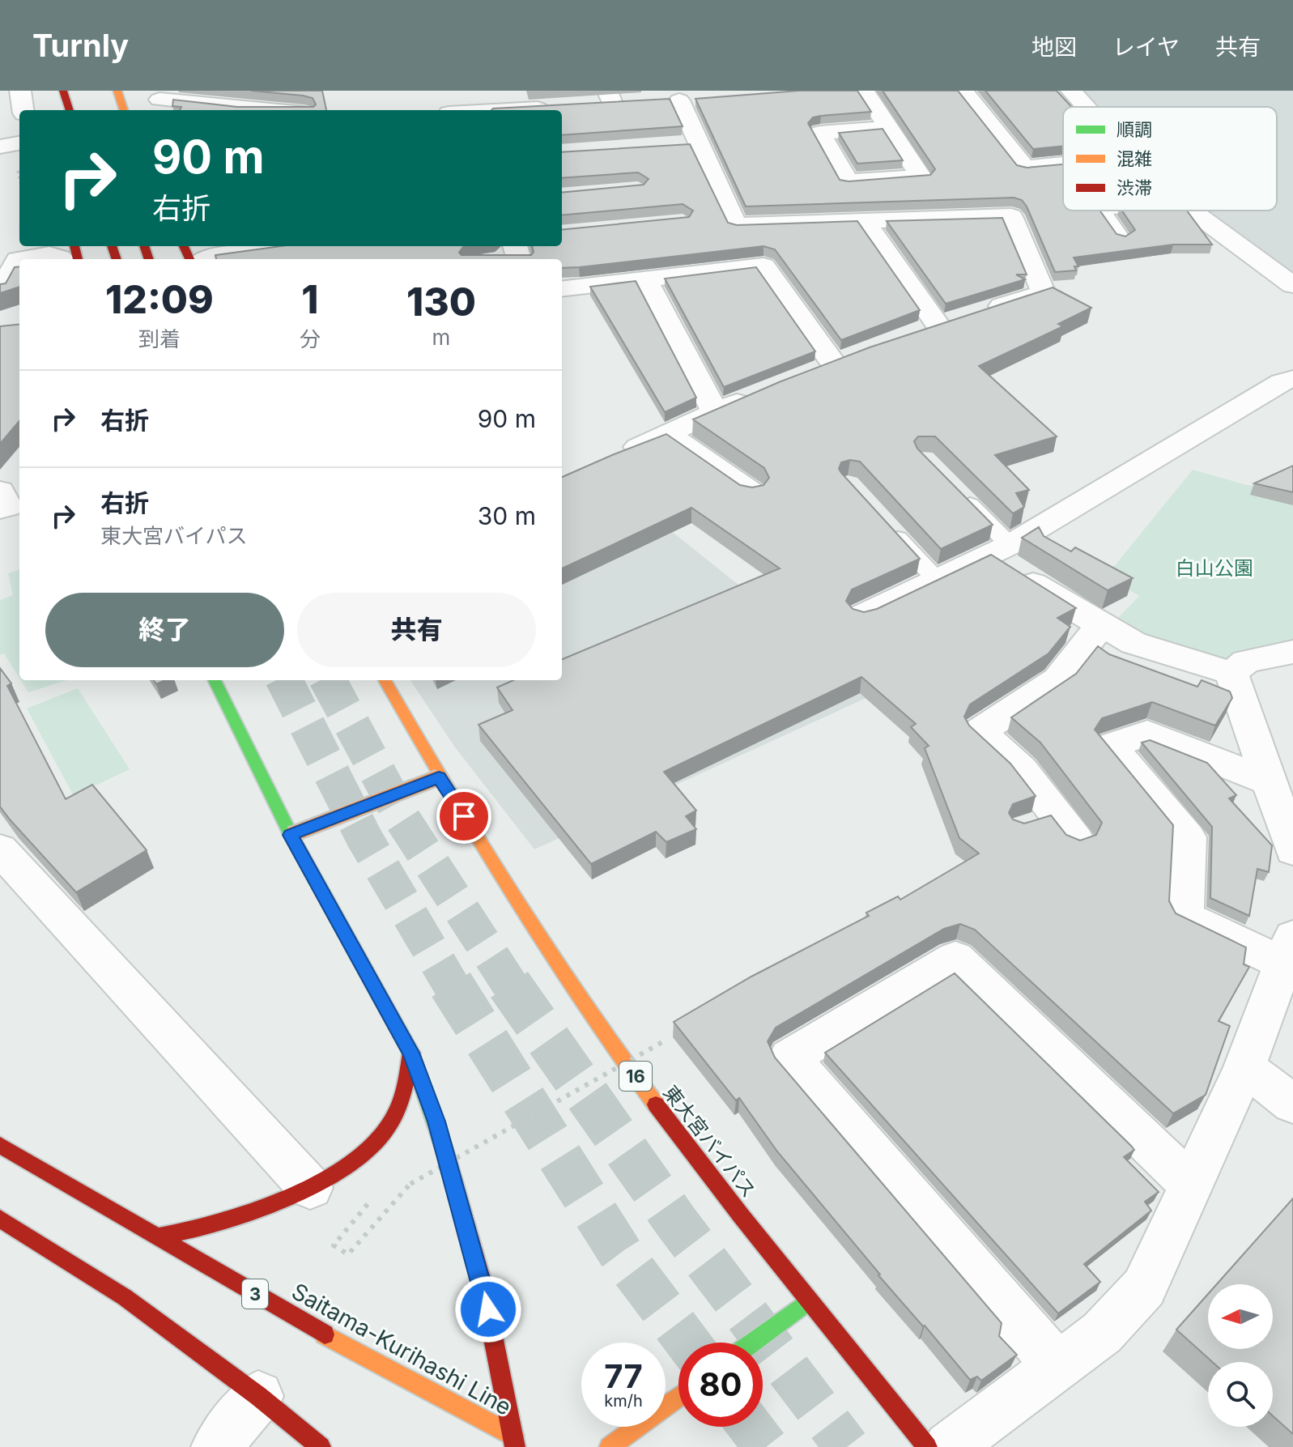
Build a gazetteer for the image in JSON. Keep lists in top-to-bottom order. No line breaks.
{"streets":{"main road":["16","東大宮バイパス","3","Saitama-Kurihashi Line"]},"parks":["白山公園"],"legend":["順調","混雑","渋滞"],"north":"left","page":{"header":"Turnly","nav":["地図","レイヤ","共有"],"turn":["90 m","右折"],"eta":["12:09","到着","1","分","130","m"],"list":[{"name":"右折","value":"90 m"},{"name":"右折","note":"東大宮バイパス","value":"30 m"}],"buttons":["終了","共有"],"speed":"77 km/h","limit":"80"}}
